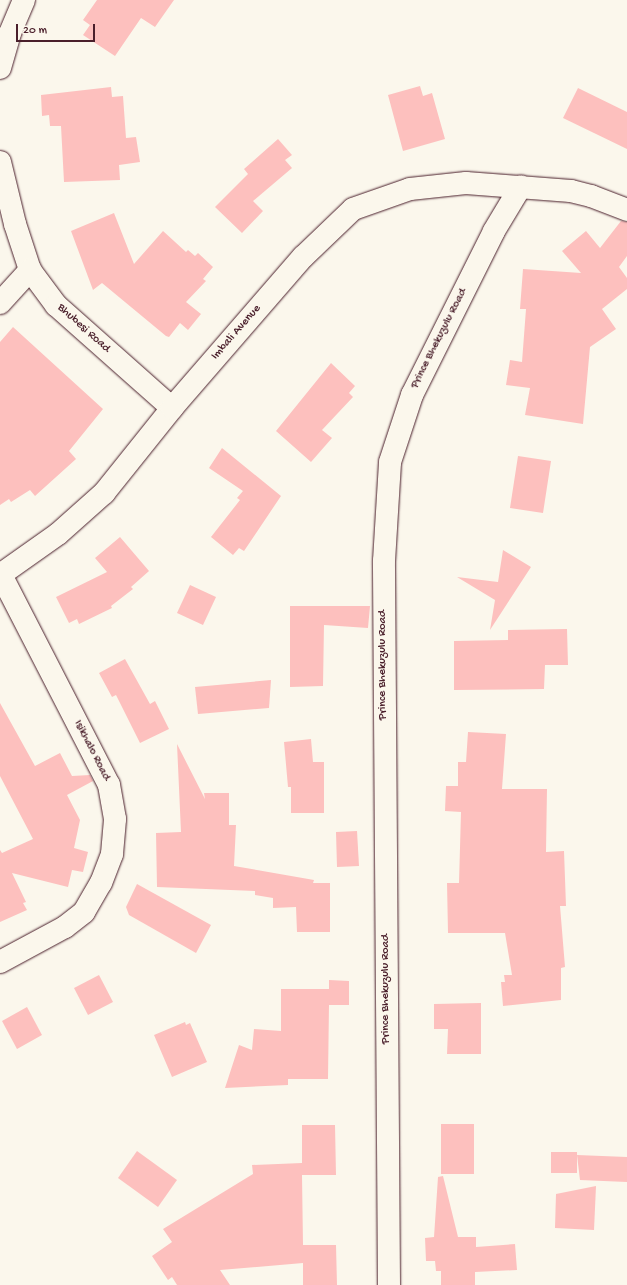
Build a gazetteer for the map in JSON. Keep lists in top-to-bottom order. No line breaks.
{"streets":{"street":["Bhubesi Road","Imbali Avenue","Prince Bhekuzulu Road","Isikhalo Road"]},"crossings":[["Bhubesi Road","Imbali Avenue"],["Imbali Avenue","Prince Bhekuzulu Road"],["Imbali Avenue","Isikhalo Road"]],"scale_bar":"20 m"}
